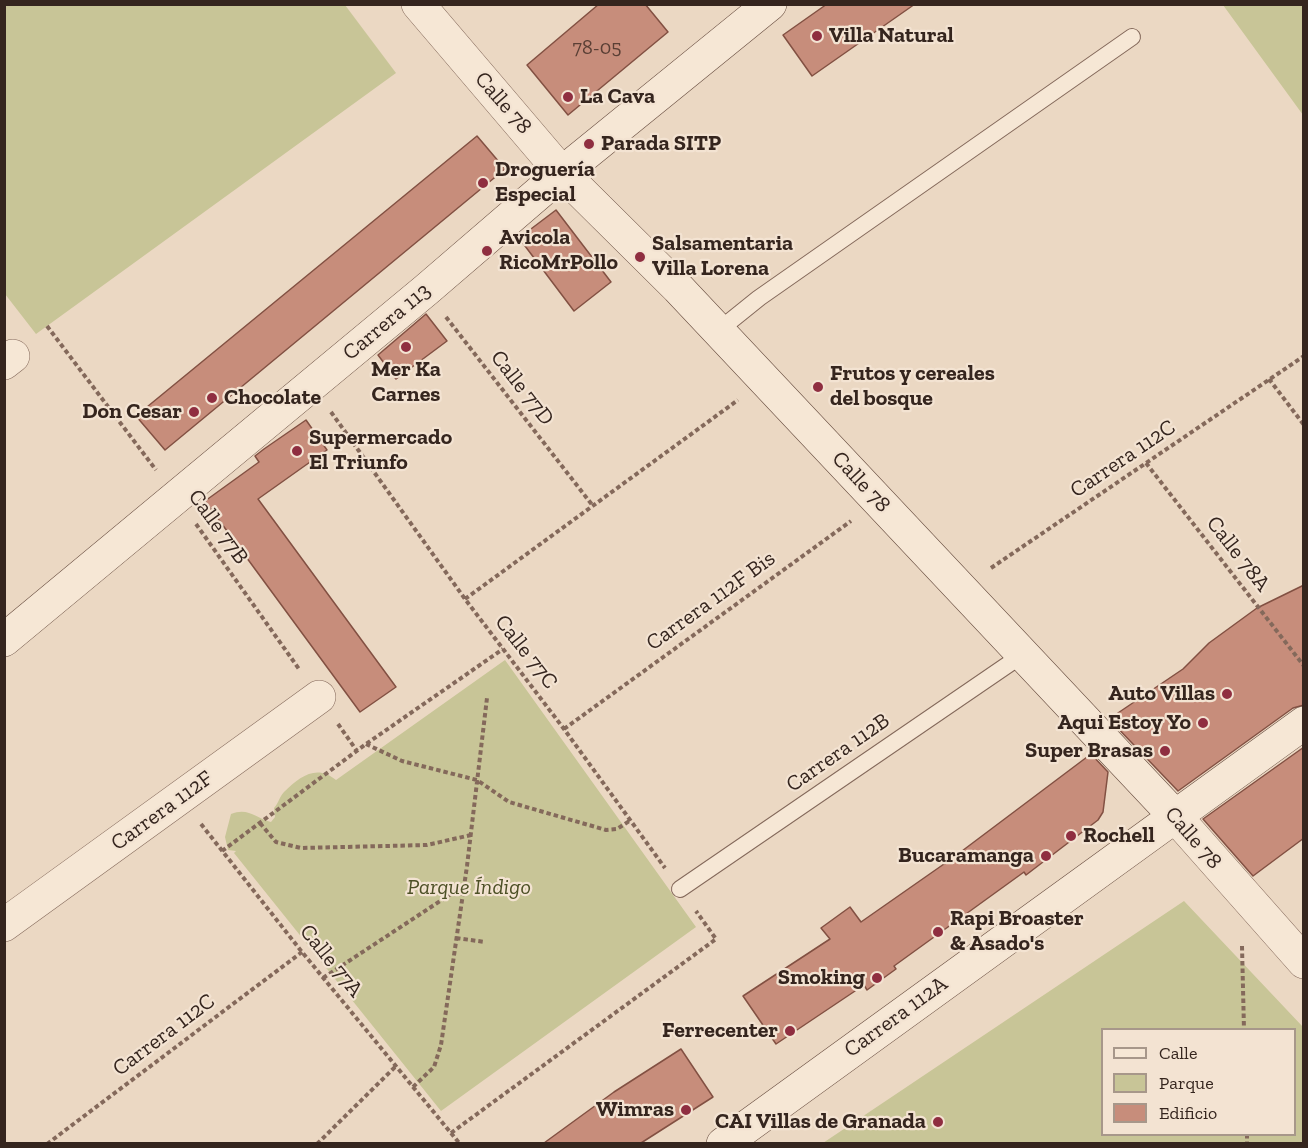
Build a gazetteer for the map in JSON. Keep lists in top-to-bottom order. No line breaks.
{"streets":{"street":["Calle 78","Carrera 113","Carrera 112F","Carrera 112A"],"lane":["Carrera 112B"],"path":["Calle 77D","Carrera 112C","Calle 77B","Calle 78A","Carrera 112F Bis","Calle 77C","Calle 77A"]},"crossings":[["Calle 78","Carrera 113"],["Calle 78","Carrera 112C"],["Calle 78","Carrera 112F Bis"],["Calle 78","Carrera 112B"],["Calle 78","Carrera 112A"],["Carrera 113","Calle 77D"],["Carrera 113","Calle 77B"],["Carrera 113","Calle 77C"],["Carrera 112C","Calle 78A"],["Carrera 112C","Calle 77A"],["Calle 77B","Carrera 112F"],["Carrera 112F Bis","Calle 77C"],["Calle 77C","Carrera 112B"],["Calle 77C","Calle 77A"],["Carrera 112F","Calle 77A"]],"parks":["Parque Índigo"],"places":["Villa Natural","La Cava","Parada SITP","Droguería Especial","Avicola RicoMrPollo","Salsamentaria Villa Lorena","Mer Ka Carnes","Frutos y cereales del bosque","Chocolate","Don Cesar","Supermercado El Triunfo","Auto Villas","Aqui Estoy Yo","Super Brasas","Rochell","Bucaramanga","Rapi Broaster & Asado's","Smoking","Ferrecenter","Wimras","CAI Villas de Granada"],"house_numbers":["78-05"],"legend":["Calle","Parque","Edificio"]}
